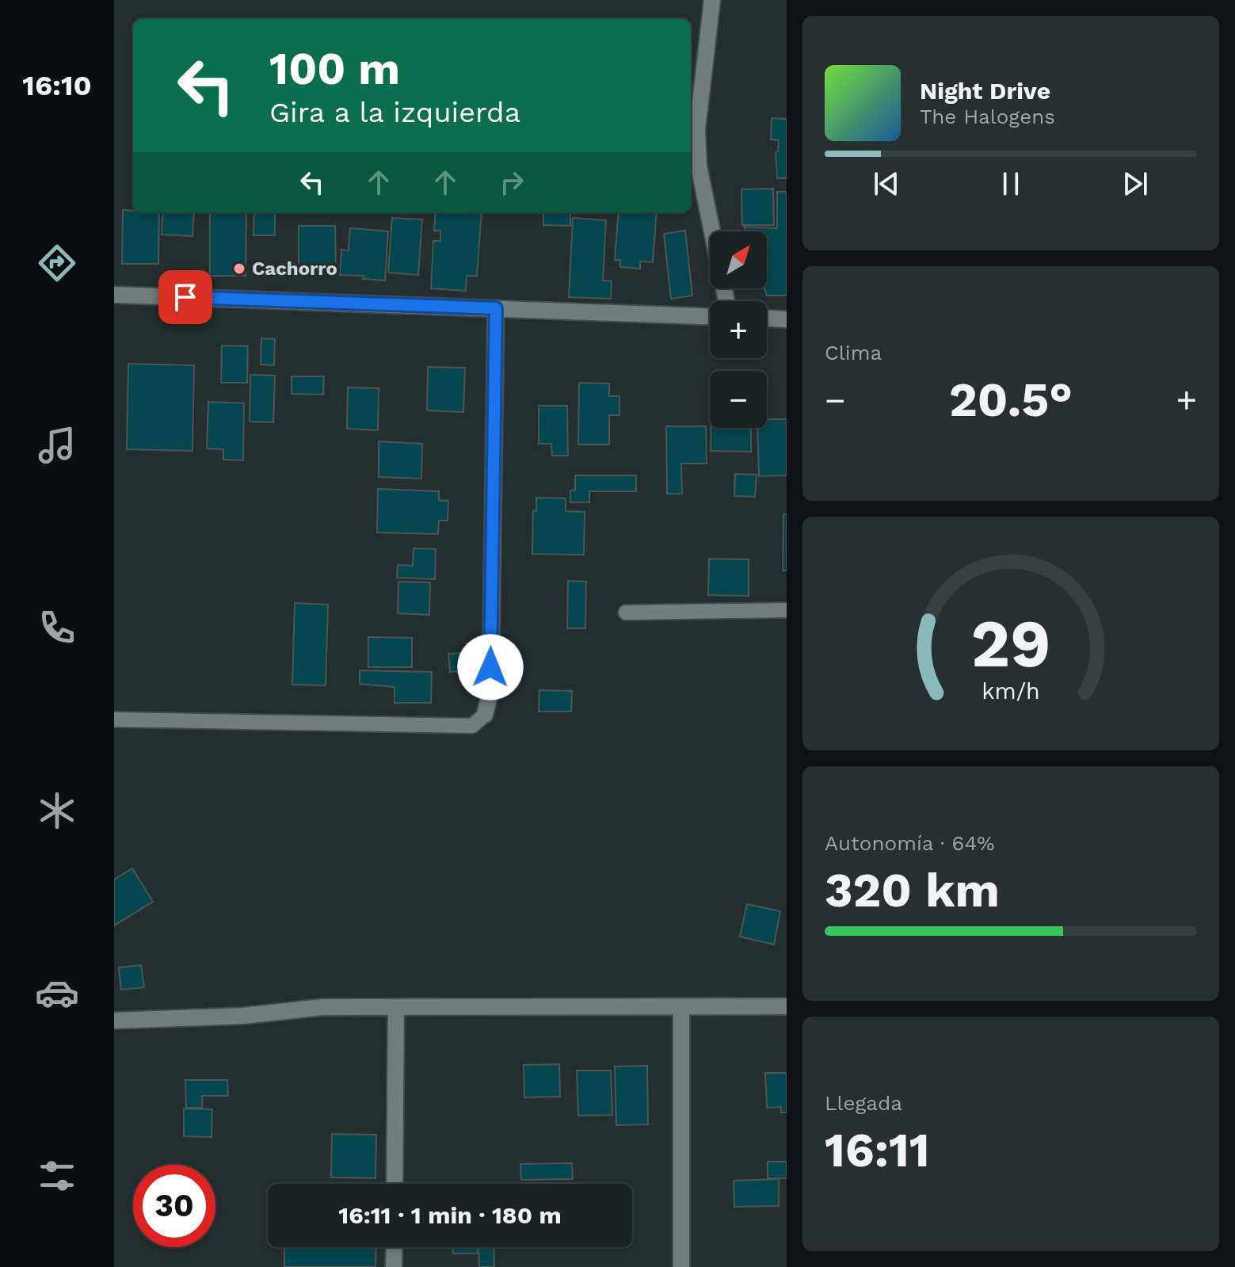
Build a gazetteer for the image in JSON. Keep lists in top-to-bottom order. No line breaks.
{"places":["Cachorro"],"north":"top right","page":{"tabs":"16:10","turn":["100 m","Gira a la izquierda"],"song":["Night Drive","The Halogens"],"map_buttons":["+","−"],"tile":["Clima",["Autonomía · 64%","320 km"],["Llegada","16:11"]],"heat":["−","20.5°","+"],"limit":"30","trip":"16:11 · 1 min · 180 m","gauge":["29","km/h"]}}
